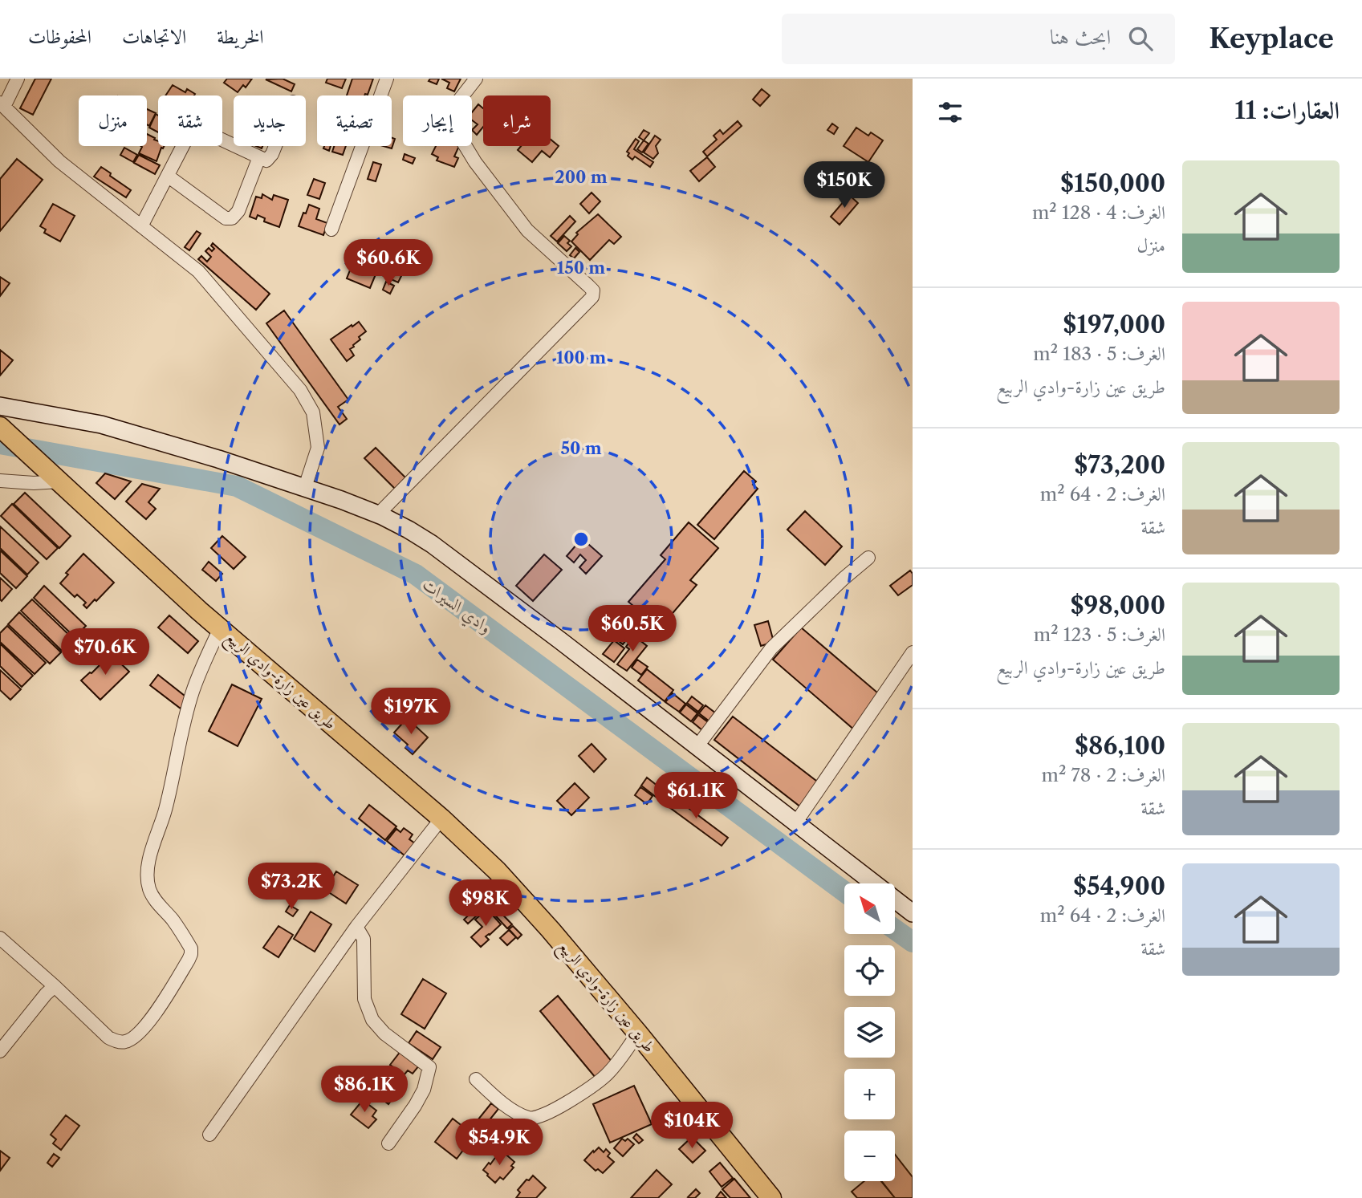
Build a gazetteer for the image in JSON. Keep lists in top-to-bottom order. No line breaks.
{"streets":{"main road":["طريق عين زارة-وادي الربيع"]},"water":["وادي السيرات"],"north":"top left","page":{"header":"Keyplace","search":"ابحث هنا","nav":["الخريطة","الاتجاهات","المحفوظات"],"heading":"العقارات: 11","chip":["شراء","إيجار","تصفية","جديد","شقة","منزل"],"list":[{"name":"$150,000","note":"الغرف: 4 · 128 m² · منزل"},{"name":"$197,000","note":"الغرف: 5 · 183 m² · طريق عين زارة-وادي الربيع"},{"name":"$73,200","note":"الغرف: 2 · 64 m² · شقة"},{"name":"$98,000","note":"الغرف: 5 · 123 m² · طريق عين زارة-وادي الربيع"},{"name":"$86,100","note":"الغرف: 2 · 78 m² · شقة"},{"name":"$54,900","note":"الغرف: 2 · 64 m² · شقة"}],"price":["$150K","$60.6K","$60.5K","$70.6K","$197K","$61.1K","$73.2K","$98K","$86.1K","$104K","$54.9K"],"map_buttons":["+","−"]},"rings":["200 m","150 m","100 m","50 m"]}
